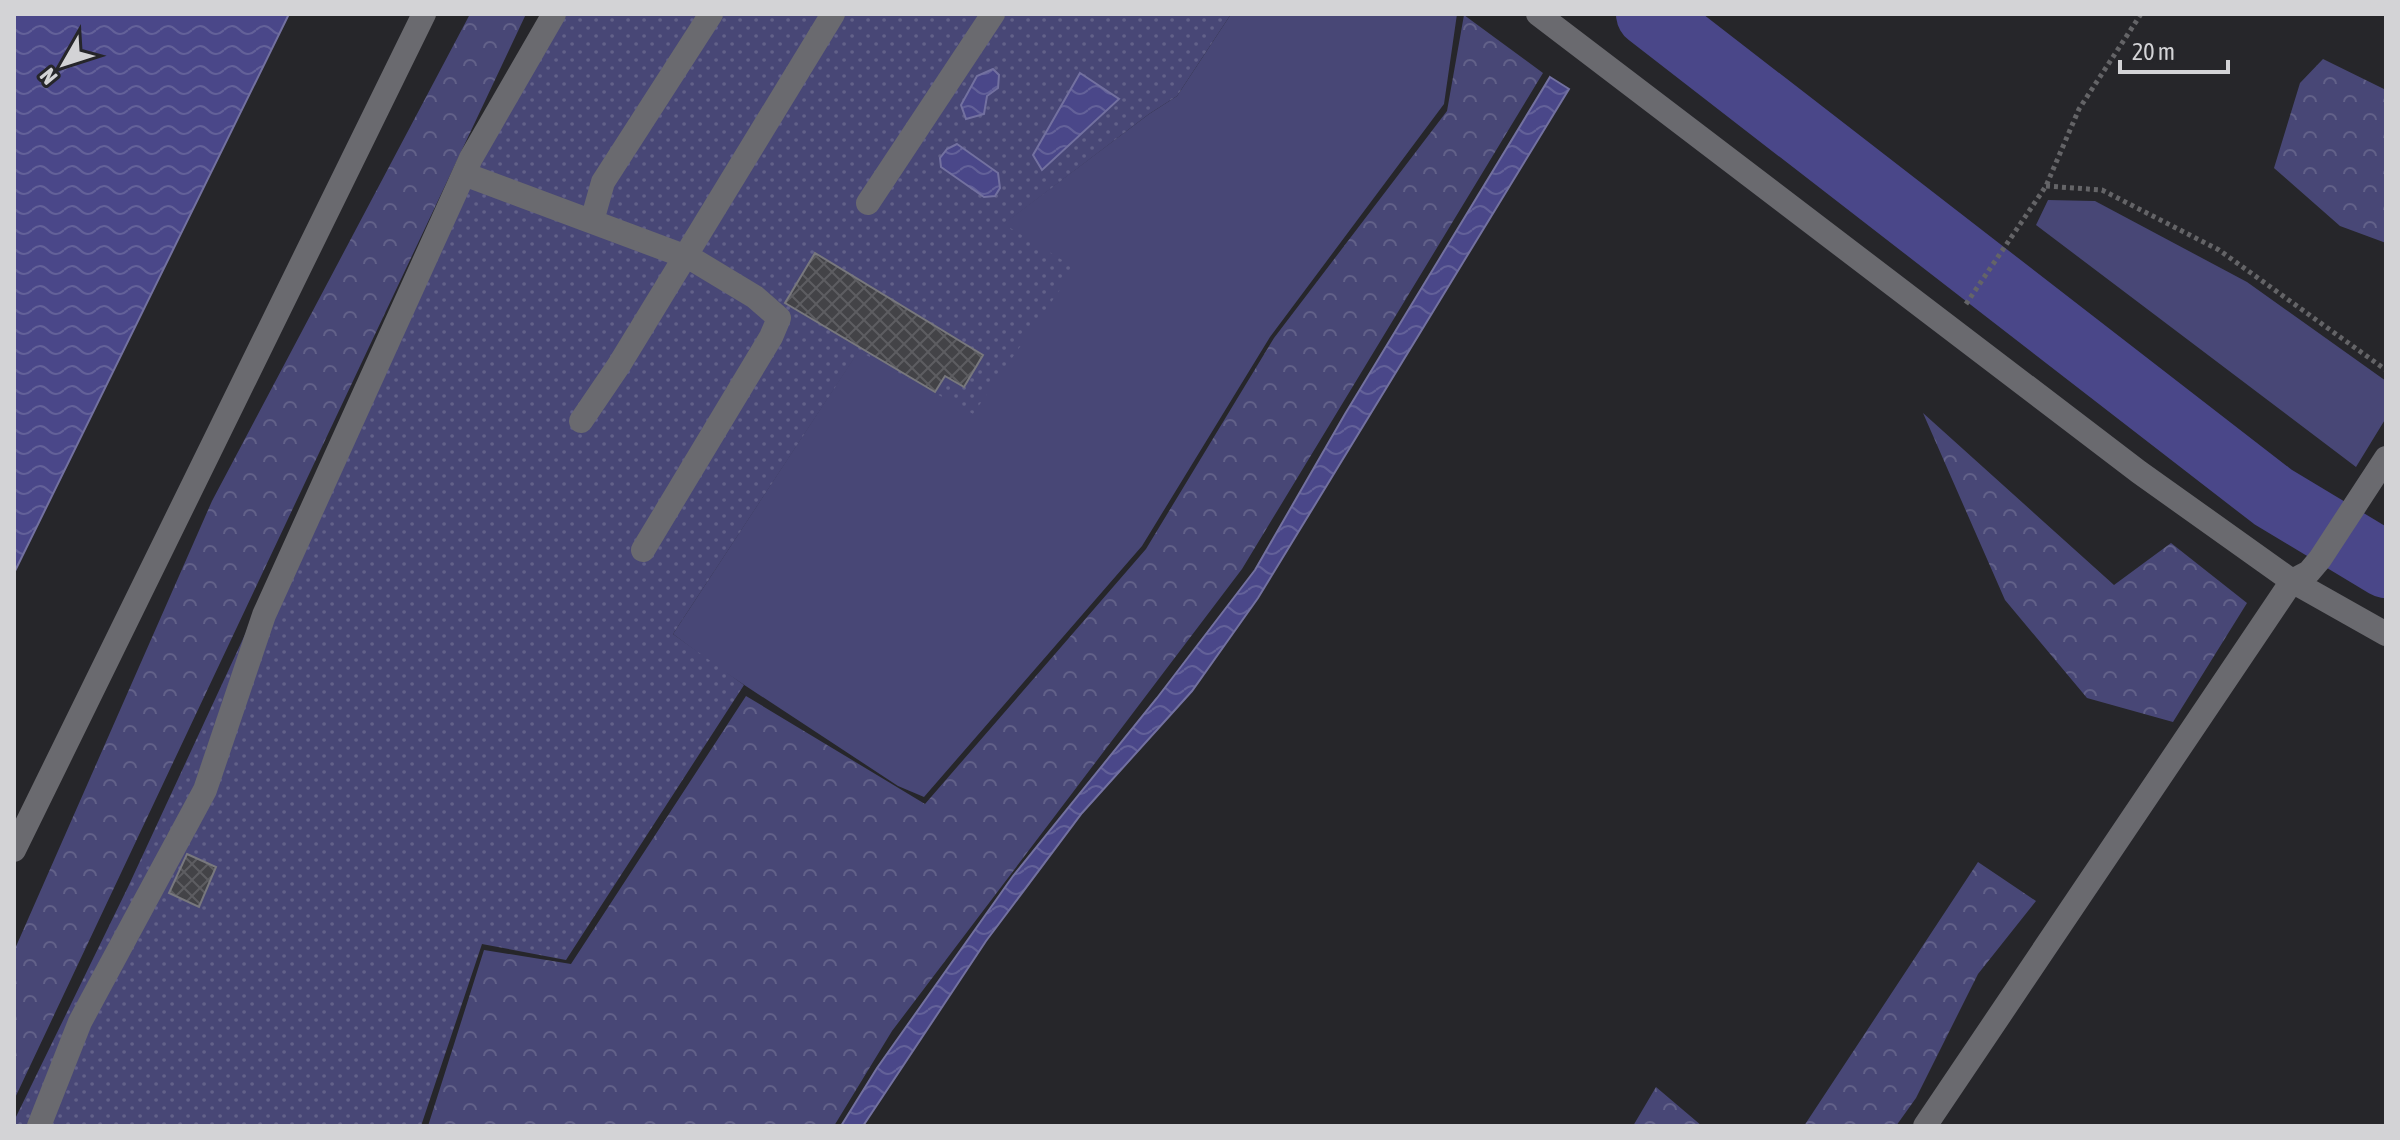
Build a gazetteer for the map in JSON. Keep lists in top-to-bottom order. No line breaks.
{"scale_bar":"20 m","north":"bottom left"}
